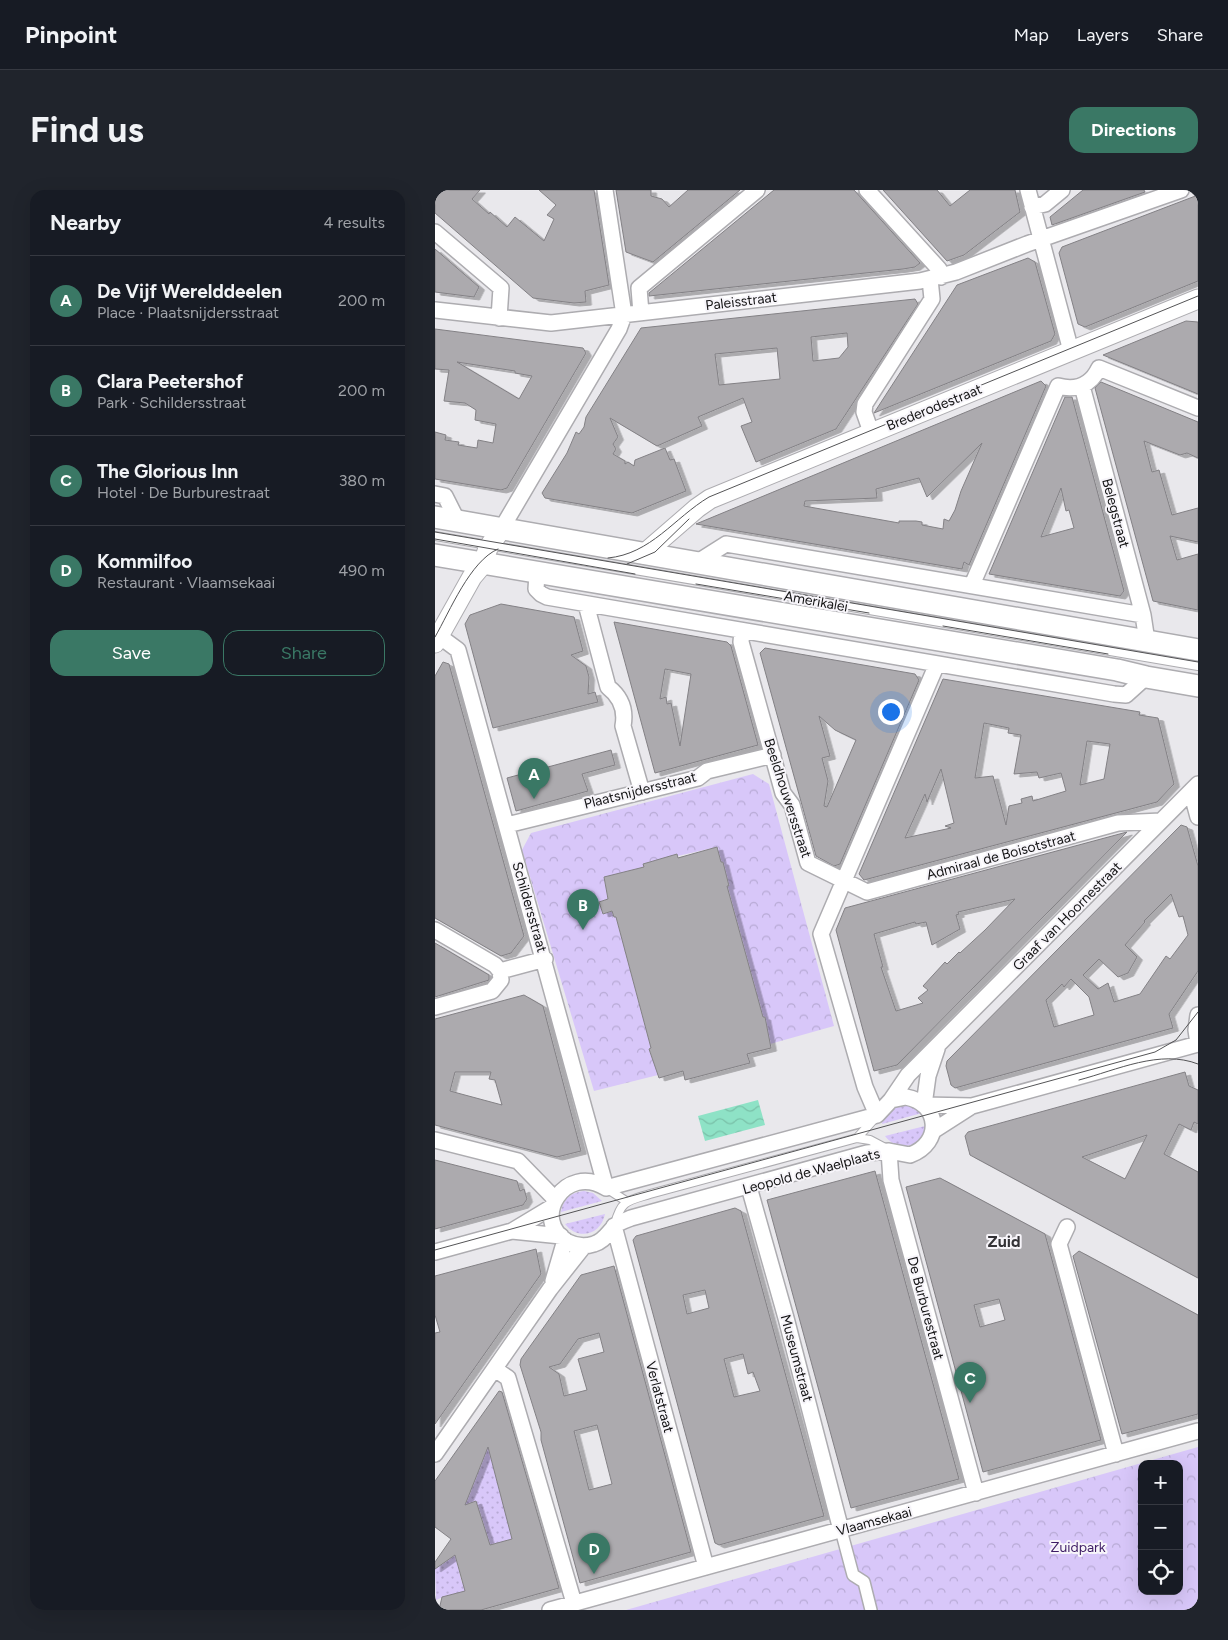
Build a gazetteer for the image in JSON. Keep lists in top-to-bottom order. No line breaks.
{"streets":{"main road":["Amerikalei"],"street":["Paleisstraat","Brederodestraat","Belegstraat","Plaatsnijdersstraat","Beeldhouwersstraat","Admiraal de Boisotstraat","Schildersstraat","Graaf van Hoornestraat","Leopold de Waelplaats","De Burburestraat","Museumstraat","Verlatstraat","Vlaamsekaai"]},"crossings":[["Brederodestraat","Amerikalei"],["Belegstraat","Amerikalei"],["Plaatsnijdersstraat","Beeldhouwersstraat"],["Plaatsnijdersstraat","Schildersstraat"],["Beeldhouwersstraat","Admiraal de Boisotstraat"],["Admiraal de Boisotstraat","Graaf van Hoornestraat"],["Schildersstraat","Leopold de Waelplaats"],["Schildersstraat","Verlatstraat"],["Leopold de Waelplaats","De Burburestraat"],["Leopold de Waelplaats","Museumstraat"],["Leopold de Waelplaats","Verlatstraat"],["De Burburestraat","Vlaamsekaai"],["Museumstraat","Vlaamsekaai"],["Verlatstraat","Vlaamsekaai"]],"districts":["Zuid"],"parks":["Zuidpark"],"page":{"header":"Pinpoint","nav":["Map","Layers","Share"],"buttons":["Directions",["Save","Share"]],"title":"Find us","heading":["Nearby","4 results"],"list":[{"mark":"A","name":"De Vijf Werelddeelen","note":"Place · Plaatsnijdersstraat","value":"200 m"},{"mark":"B","name":"Clara Peetershof","note":"Park · Schildersstraat","value":"200 m"},{"mark":"C","name":"The Glorious Inn","note":"Hotel · De Burburestraat","value":"380 m"},{"mark":"D","name":"Kommilfoo","note":"Restaurant · Vlaamsekaai","value":"490 m"}],"pins":["A","B","C","D"],"map_buttons":["+","−"]}}
